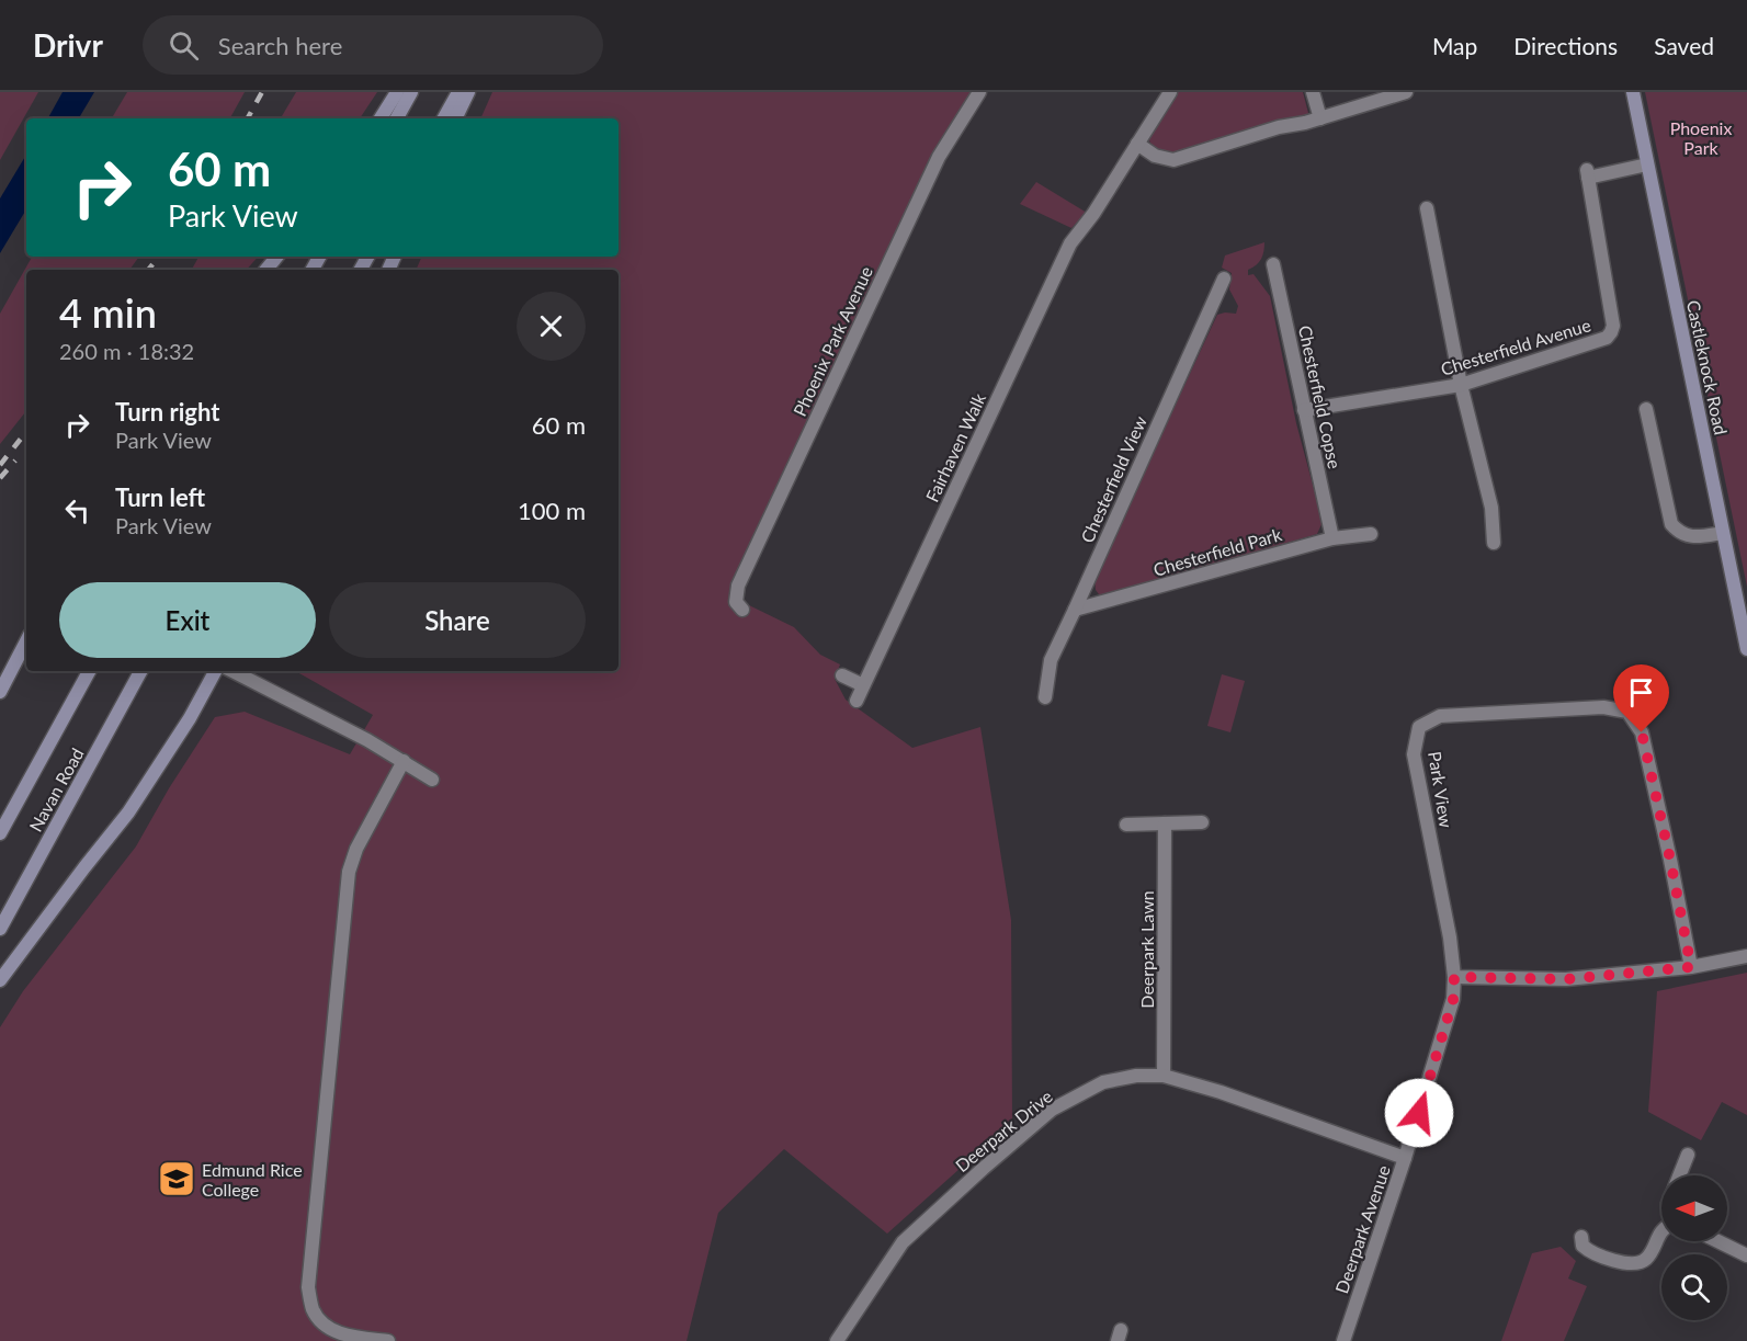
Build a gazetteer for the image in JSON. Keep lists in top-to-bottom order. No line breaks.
{"streets":{"main road":["Castleknock Road","Navan Road"],"street":["Phoenix Park Avenue","Chesterfield Avenue","Chesterfield Copse","Fairhaven Walk","Chesterfield View","Chesterfield Park","Park View","Deerpark Lawn","Deerpark Drive","Deerpark Avenue"]},"crossings":[["Chesterfield Avenue","Castleknock Road"],["Chesterfield Avenue","Chesterfield Copse"],["Chesterfield Copse","Chesterfield Park"],["Chesterfield View","Chesterfield Park"],["Park View","Deerpark Avenue"],["Deerpark Lawn","Deerpark Drive"],["Deerpark Drive","Deerpark Avenue"]],"parks":["Phoenix Park"],"places":{"school or university":["Edmund Rice College"]},"north":"left","page":{"header":"Drivr","search":"Search here","nav":["Map","Directions","Saved"],"turn":["60 m","Park View"],"heading":["4 min","260 m · 18:32"],"list":[{"name":"Turn right","note":"Park View","value":"60 m"},{"name":"Turn left","note":"Park View","value":"100 m"}],"buttons":["Exit","Share"]}}
